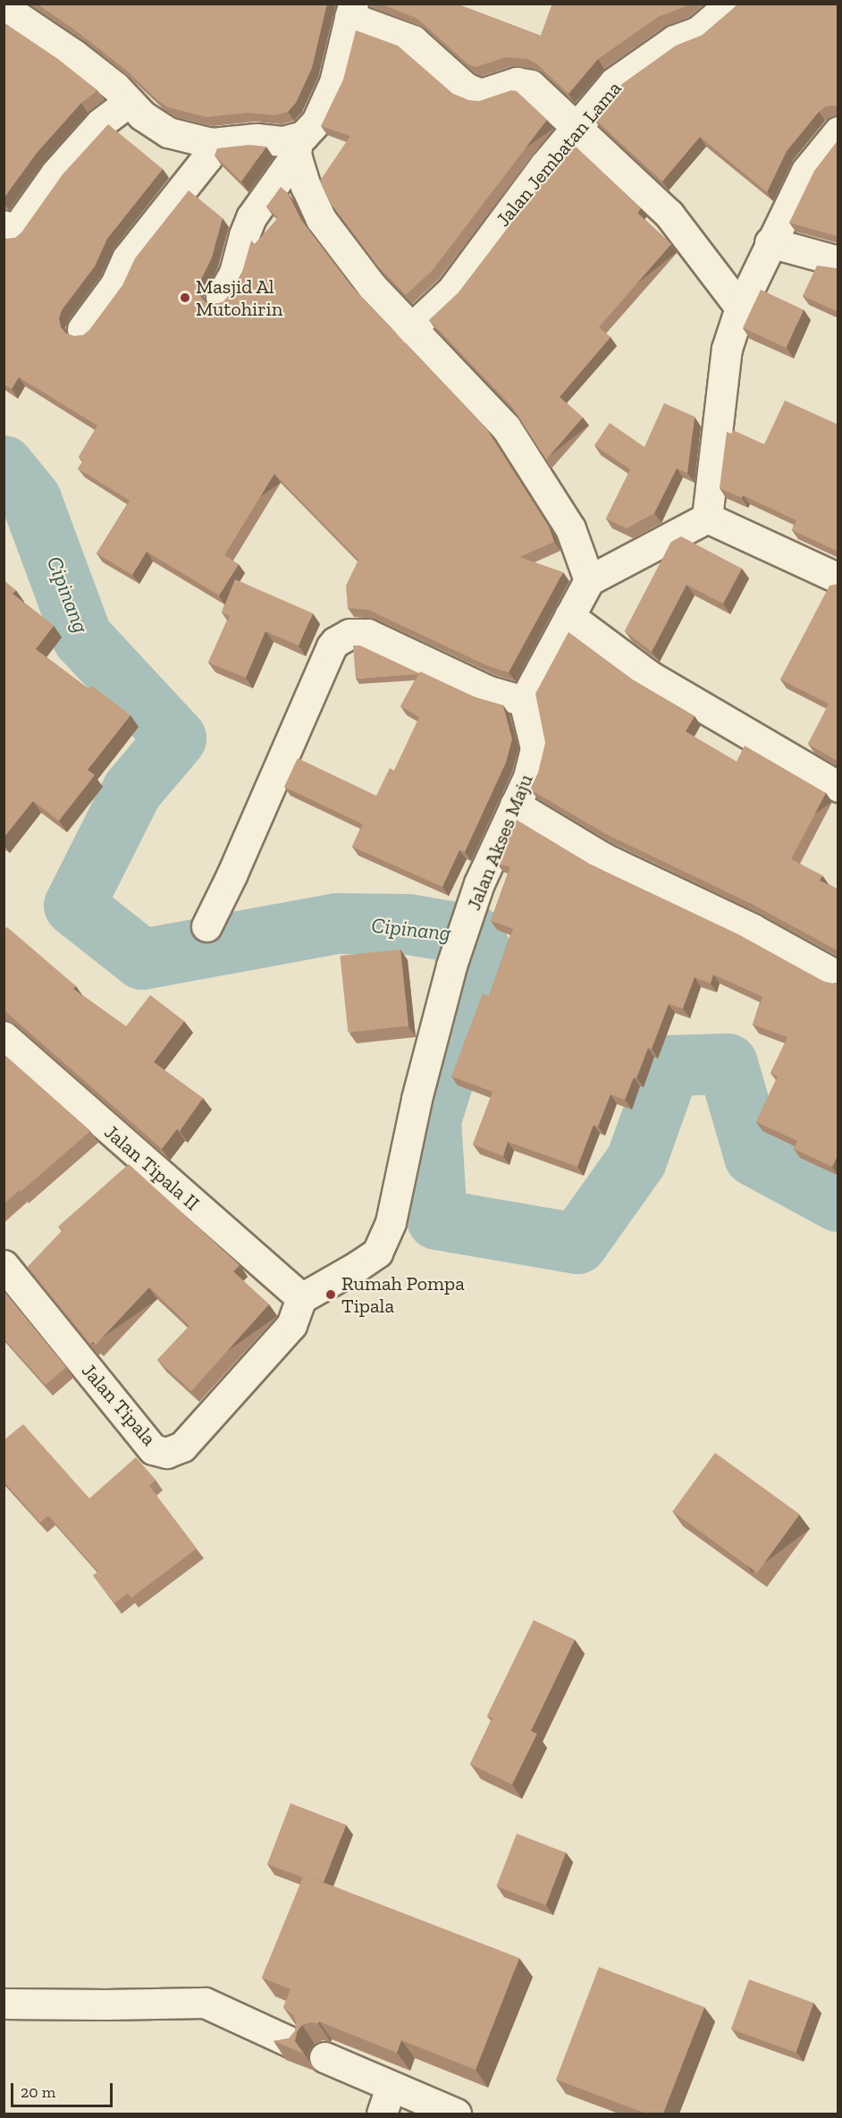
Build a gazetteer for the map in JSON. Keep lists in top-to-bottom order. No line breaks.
{"streets":{"street":["Jalan Jembatan Lama","Jalan Akses Maju","Jalan Tipala II","Jalan Tipala"]},"crossings":[["Jalan Akses Maju","Jalan Tipala II"],["Jalan Akses Maju","Jalan Tipala"],["Jalan Tipala II","Jalan Tipala"]],"water":["Cipinang"],"places":["Masjid Al Mutohirin","Rumah Pompa Tipala"],"scale_bar":"20 m"}
